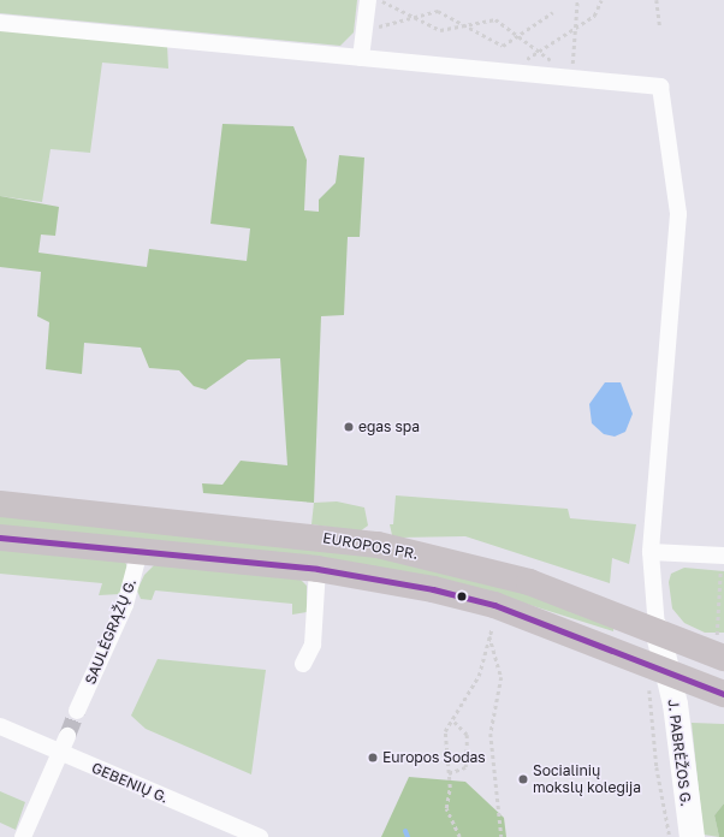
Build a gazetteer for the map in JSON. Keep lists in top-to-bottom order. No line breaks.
{"streets":{"main road":["EUROPOS PR."],"street":["SAULĖGRĄŽŲ G.","J. PABRĖŽOS G.","GEBENIŲ G."]},"crossings":[["EUROPOS PR.","J. PABRĖŽOS G."]],"places":["egas spa","Europos Sodas","Socialinių mokslų kolegija"]}
